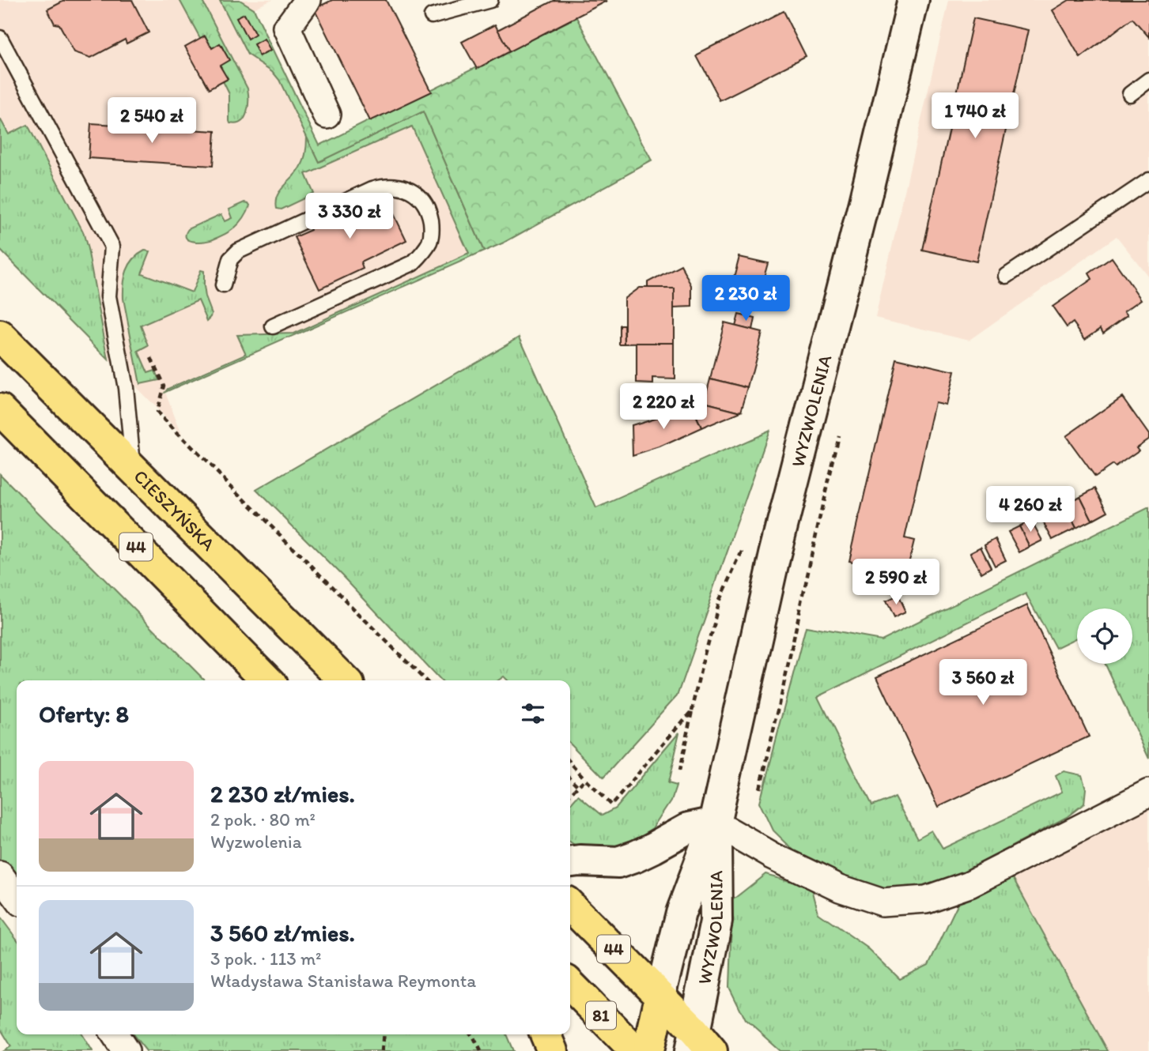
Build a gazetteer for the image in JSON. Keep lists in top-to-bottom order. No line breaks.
{"streets":{"main road":["CIESZYŃSKA","44","81"],"street":["WYZWOLENIA"]},"crossings":[["WYZWOLENIA","44"]],"page":{"price":["1 740 zł","2 540 zł","3 330 zł","2 230 zł","2 220 zł","4 260 zł","2 590 zł","3 560 zł"],"heading":"Oferty: 8","list":[{"name":"2 230 zł/mies.","note":"2 pok. · 80 m² · Wyzwolenia"},{"name":"3 560 zł/mies.","note":"3 pok. · 113 m² · Władysława Stanisława Reymonta"}]}}
